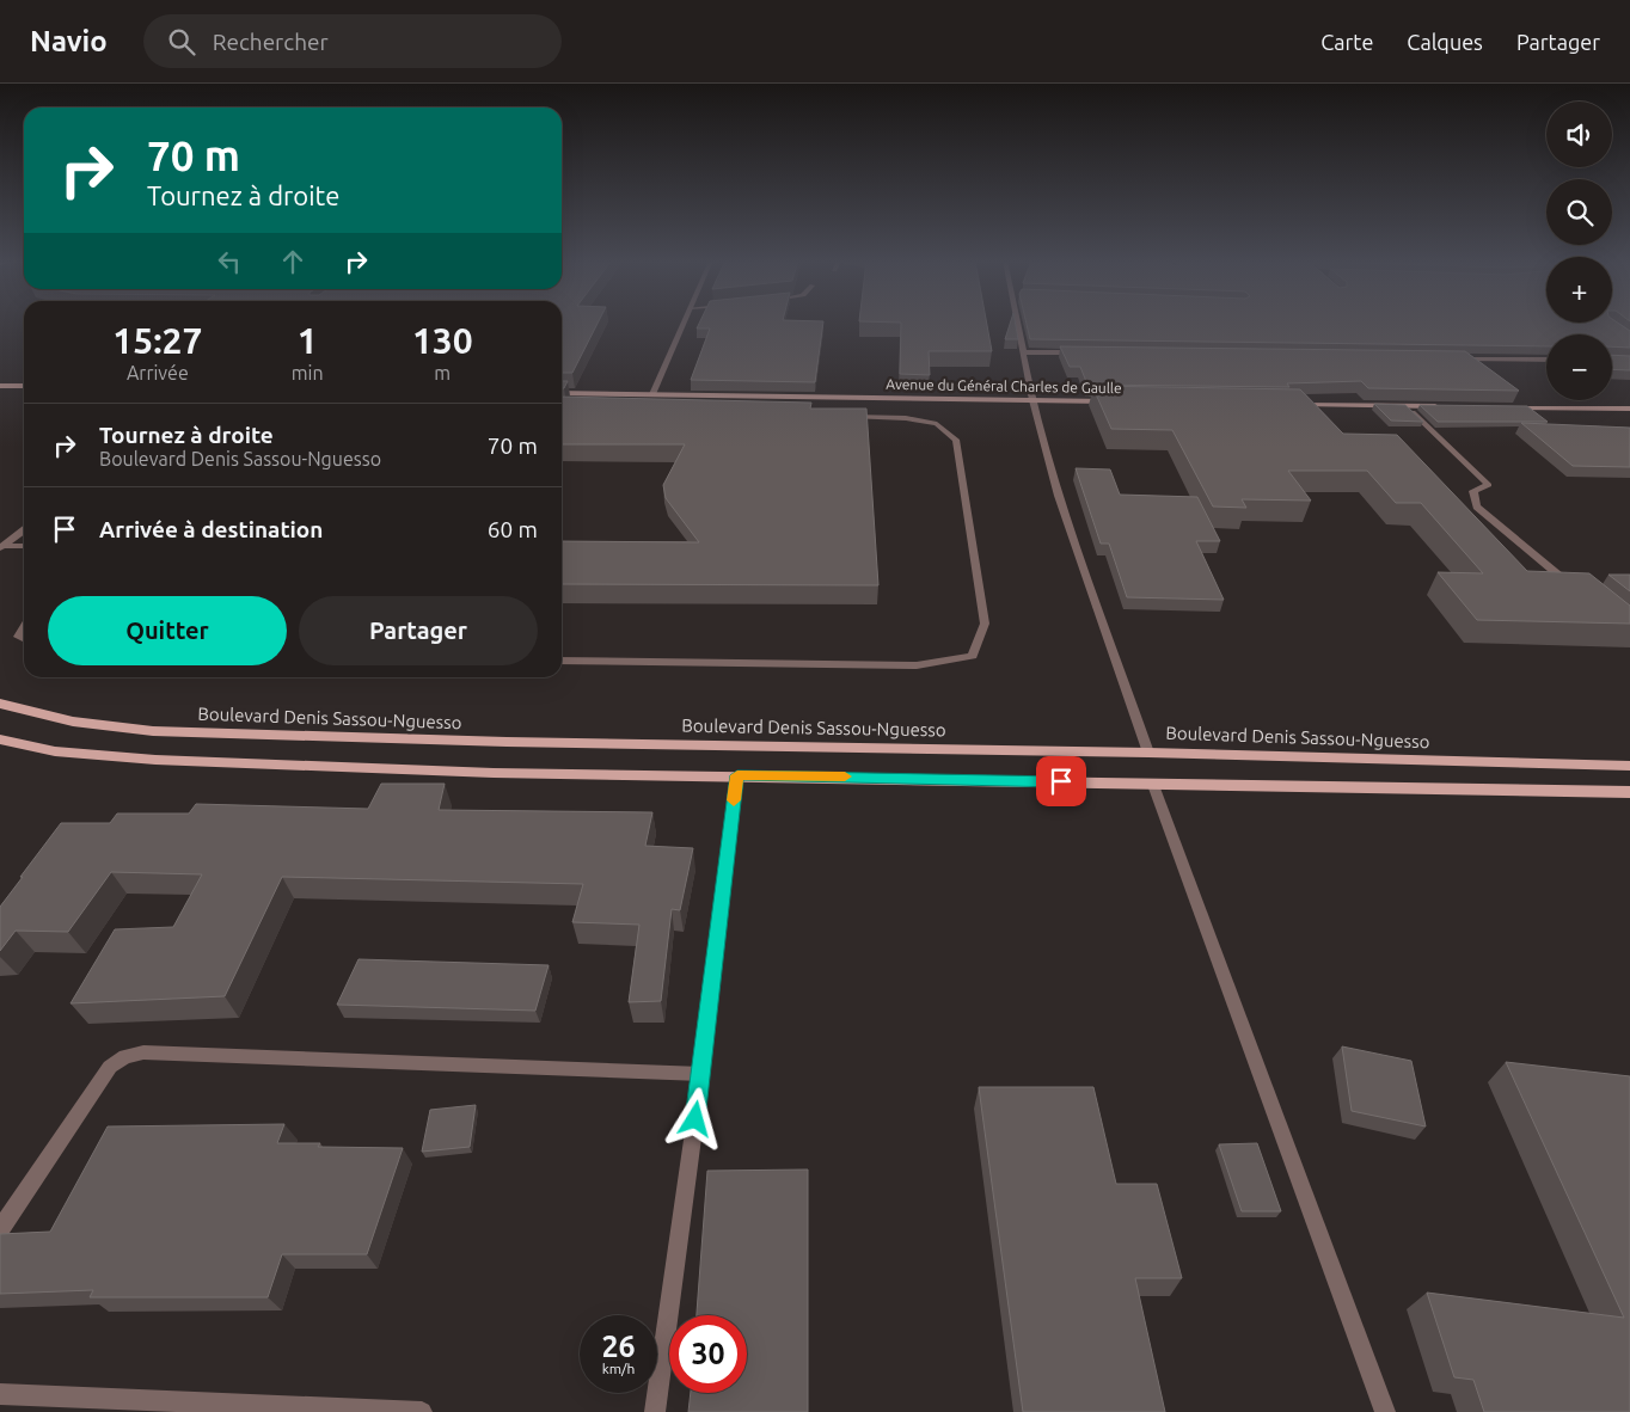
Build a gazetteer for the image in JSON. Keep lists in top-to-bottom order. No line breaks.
{"streets":{"main road":["Boulevard Denis Sassou-Nguesso"],"street":["Avenue du Général Charles de Gaulle"]},"page":{"header":"Navio","search":"Rechercher","nav":["Carte","Calques","Partager"],"map_buttons":["+","−"],"turn":["70 m","Tournez à droite"],"eta":["15:27","Arrivée","1","min","130","m"],"list":[{"name":"Tournez à droite","note":"Boulevard Denis Sassou-Nguesso","value":"70 m"},{"name":"Arrivée à destination","value":"60 m"}],"buttons":["Quitter","Partager"],"speed":"26 km/h","limit":"30"}}
